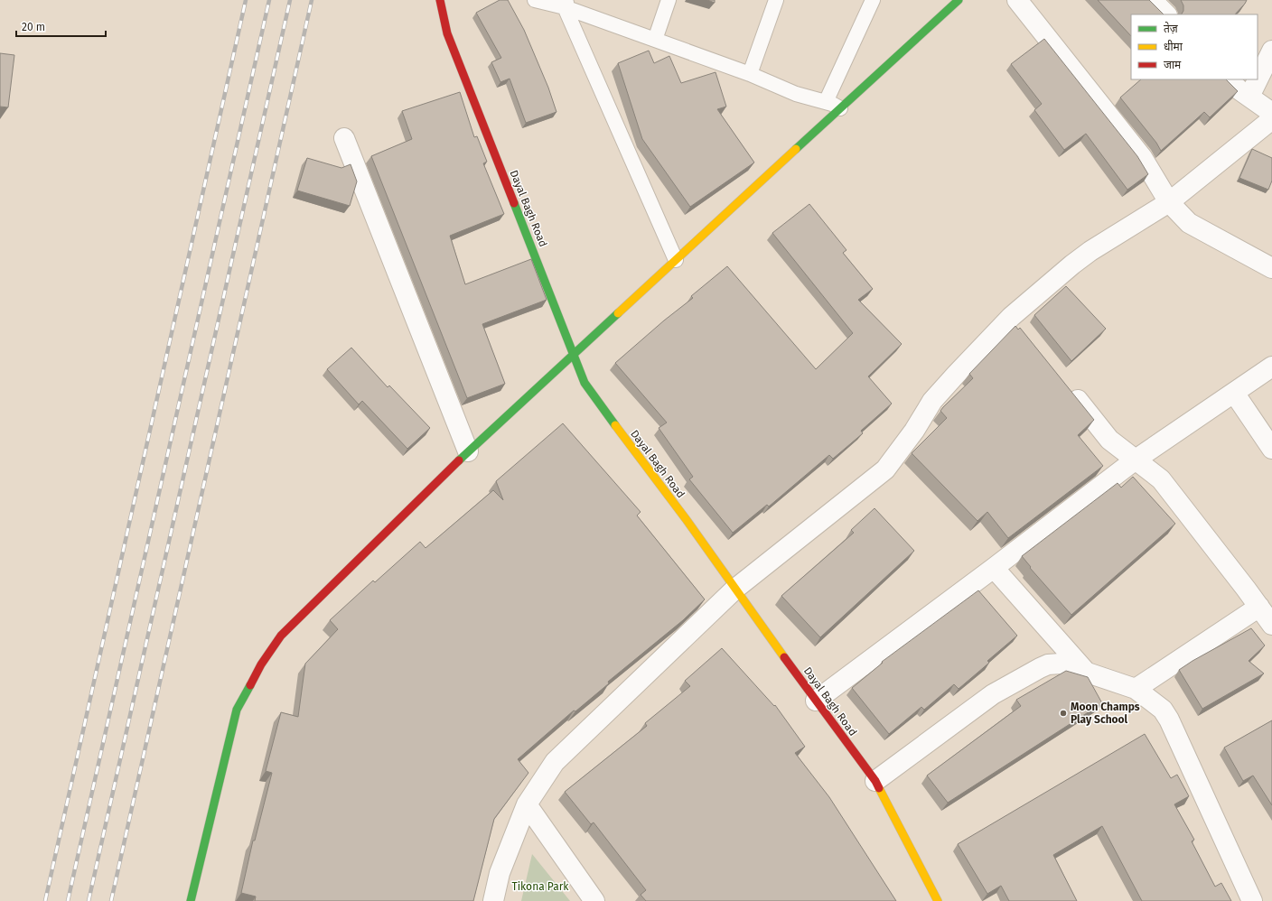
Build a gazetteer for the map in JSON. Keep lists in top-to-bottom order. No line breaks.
{"streets":{"street":["Dayal Bagh Road"]},"parks":["Tikona Park"],"places":["Moon Champs Play School"],"legend":["तेज़","धीमा","जाम"],"scale_bar":"20 m"}
